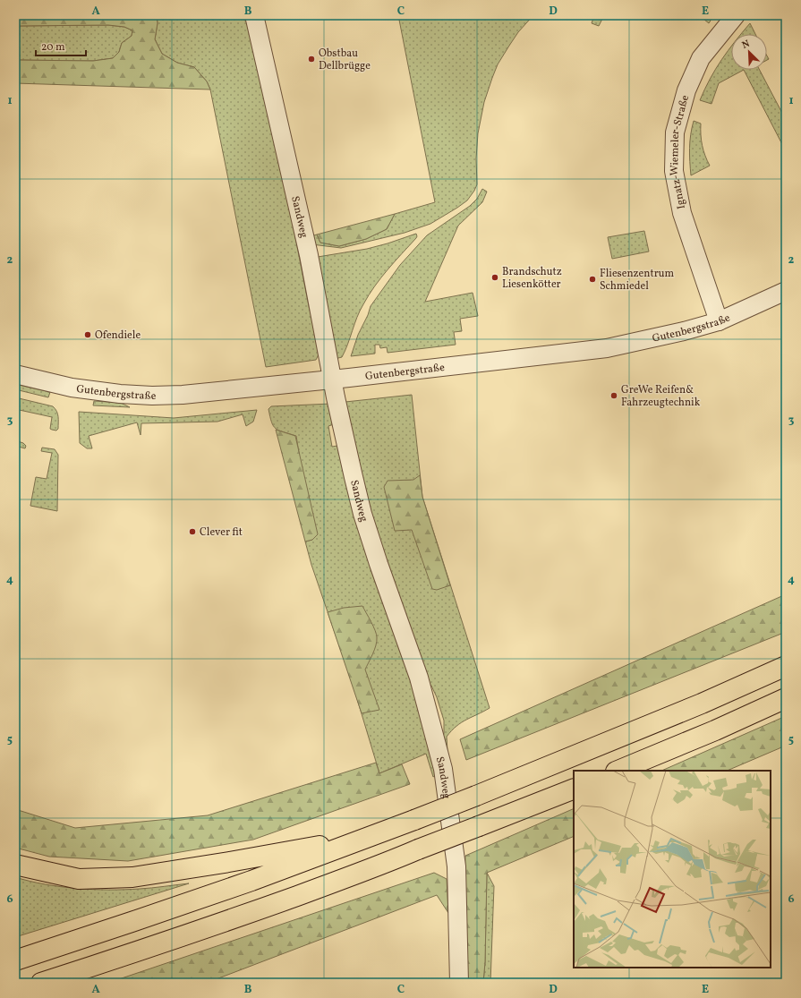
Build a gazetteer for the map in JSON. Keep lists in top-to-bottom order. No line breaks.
{"streets":{"street":["Ignatz-Wiemeler-Straße","Sandweg","Gutenbergstraße"]},"crossings":[["Ignatz-Wiemeler-Straße","Gutenbergstraße"],["Sandweg","Gutenbergstraße"]],"places":["Obstbau Dellbrügge","Brandschutz Liesenkötter","Fliesenzentrum Schmiedel","Ofendiele","GreWe Reifen& Fahrzeugtechnik","Clever fit"],"scale_bar":"20 m","north":"top left","grid":{"columns":["A","B","C","D","E"],"rows":["1","2","3","4","5","6"]}}
